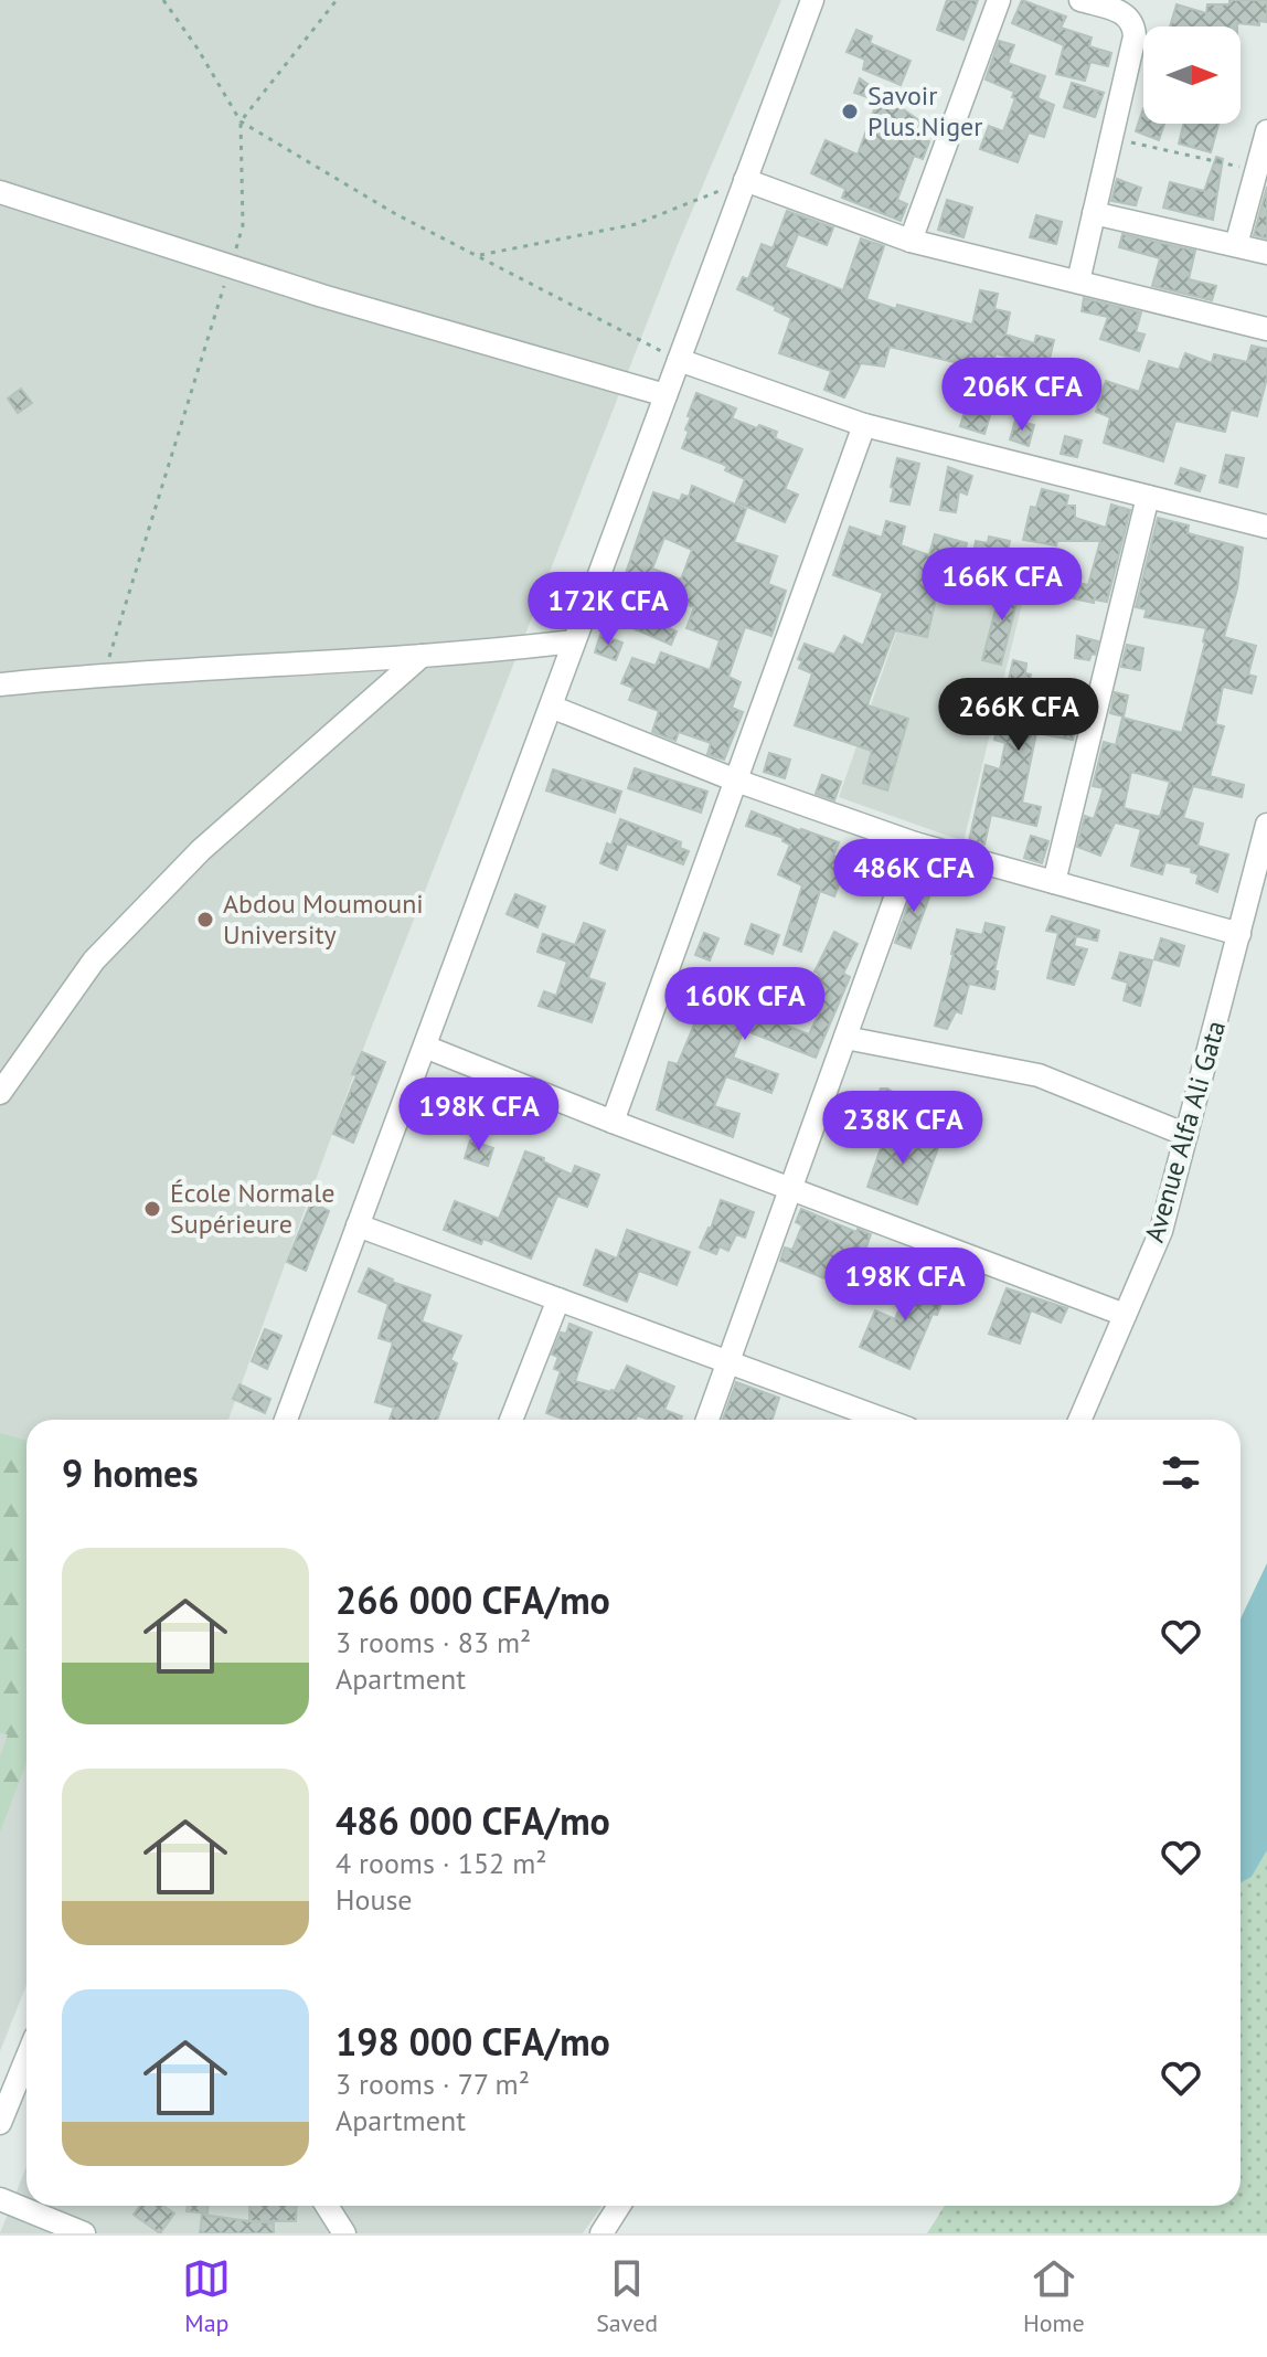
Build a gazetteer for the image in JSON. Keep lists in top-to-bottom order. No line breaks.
{"streets":{"street":["Avenue Alfa Ali Gata"]},"places":["Savoir Plus.Niger","Abdou Moumouni University","École Normale Supérieure"],"north":"right","page":{"price":["206K CFA","166K CFA","172K CFA","266K CFA","486K CFA","160K CFA","198K CFA","238K CFA","198K CFA"],"heading":"9 homes","list":[{"name":"266 000 CFA/mo","note":"3 rooms · 83 m² · Apartment"},{"name":"486 000 CFA/mo","note":"4 rooms · 152 m² · House"},{"name":"198 000 CFA/mo","note":"3 rooms · 77 m² · Apartment"}],"tabs":["Map","Saved","Home"]}}
